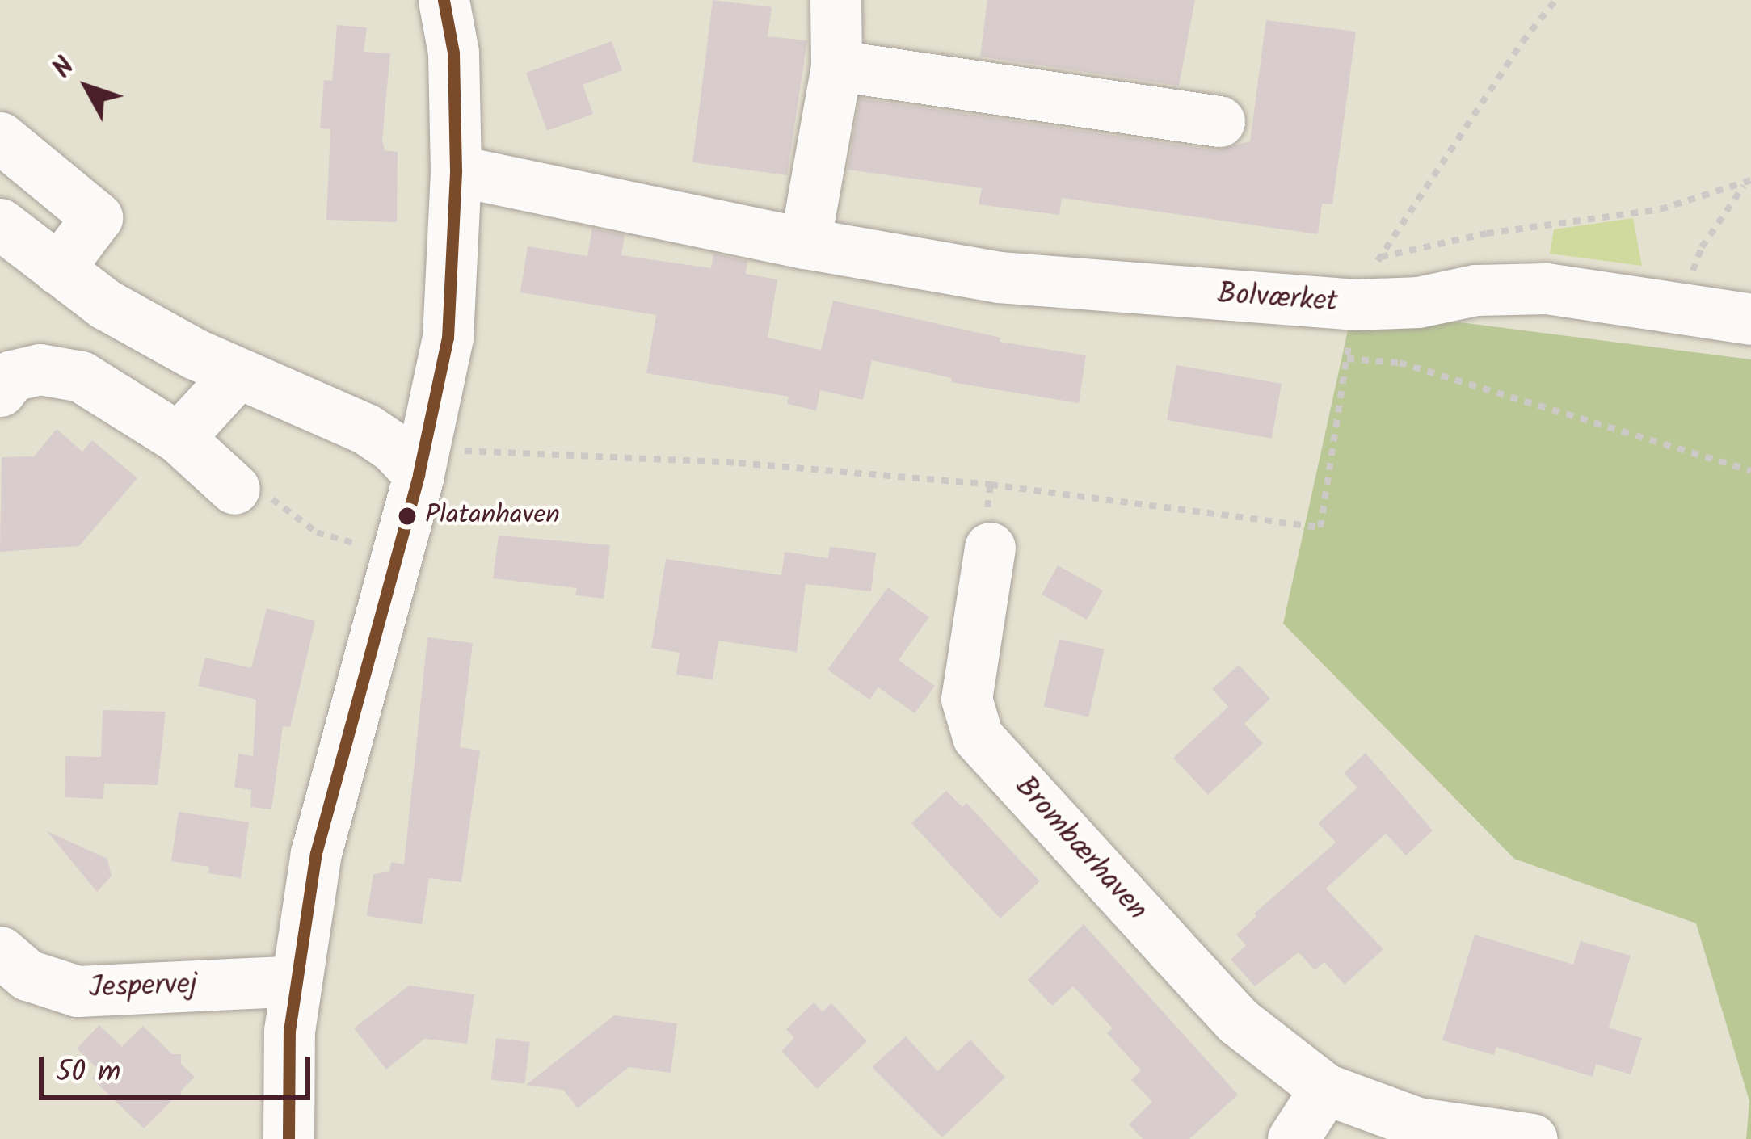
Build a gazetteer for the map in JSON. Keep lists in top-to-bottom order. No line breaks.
{"streets":{"street":["Bolværket","Brombærhaven","Jespervej"]},"places":["Platanhaven"],"scale_bar":"50 m","north":"top left"}
